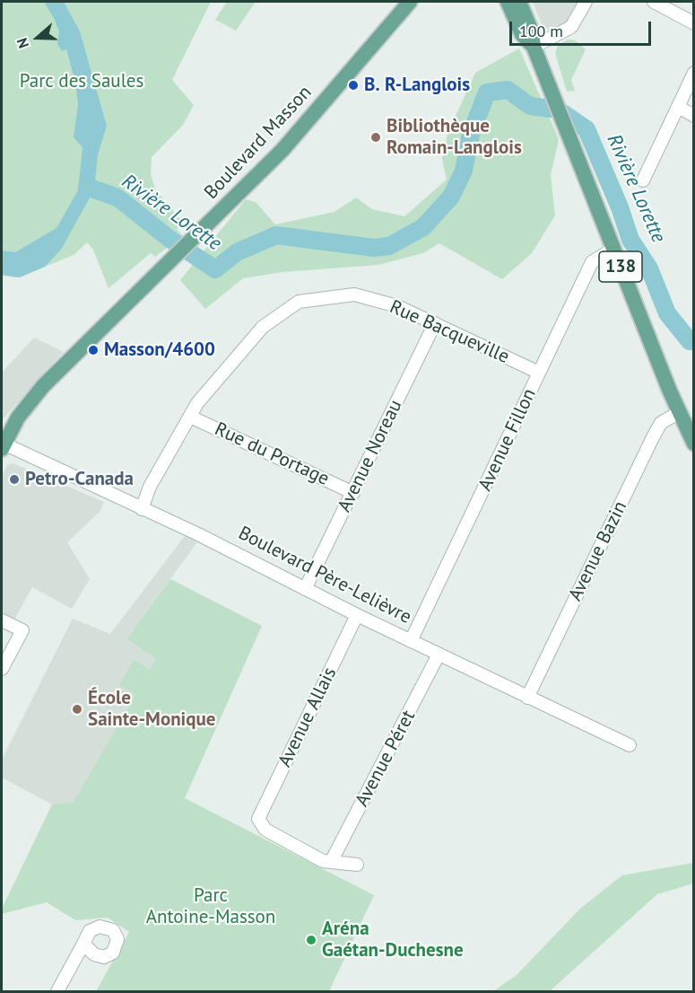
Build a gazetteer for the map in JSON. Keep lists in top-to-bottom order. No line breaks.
{"streets":{"main road":["Boulevard Masson","138"],"street":["Rue Bacqueville","Avenue Fillon","Rue du Portage","Avenue Noreau","Avenue Bazin","Boulevard Père-Lelièvre","Avenue Allais","Avenue Péret"]},"crossings":[["Boulevard Masson","Boulevard Père-Lelièvre"],["138","Avenue Fillon"],["138","Avenue Bazin"],["Rue Bacqueville","Avenue Fillon"],["Rue Bacqueville","Rue du Portage"],["Rue Bacqueville","Avenue Noreau"],["Rue Bacqueville","Boulevard Père-Lelièvre"],["Avenue Fillon","Boulevard Père-Lelièvre"],["Rue du Portage","Avenue Noreau"],["Avenue Noreau","Boulevard Père-Lelièvre"],["Avenue Bazin","Boulevard Père-Lelièvre"],["Boulevard Père-Lelièvre","Avenue Allais"],["Boulevard Père-Lelièvre","Avenue Péret"],["Avenue Allais","Avenue Péret"]],"water":["Rivière Lorette"],"parks":["Parc des Saules","Parc Antoine-Masson"],"places":["B. R-Langlois","Bibliothèque Romain-Langlois","Masson/4600","Petro-Canada","École Sainte-Monique","Aréna Gaétan-Duchesne"],"scale_bar":"100 m","north":"left"}
